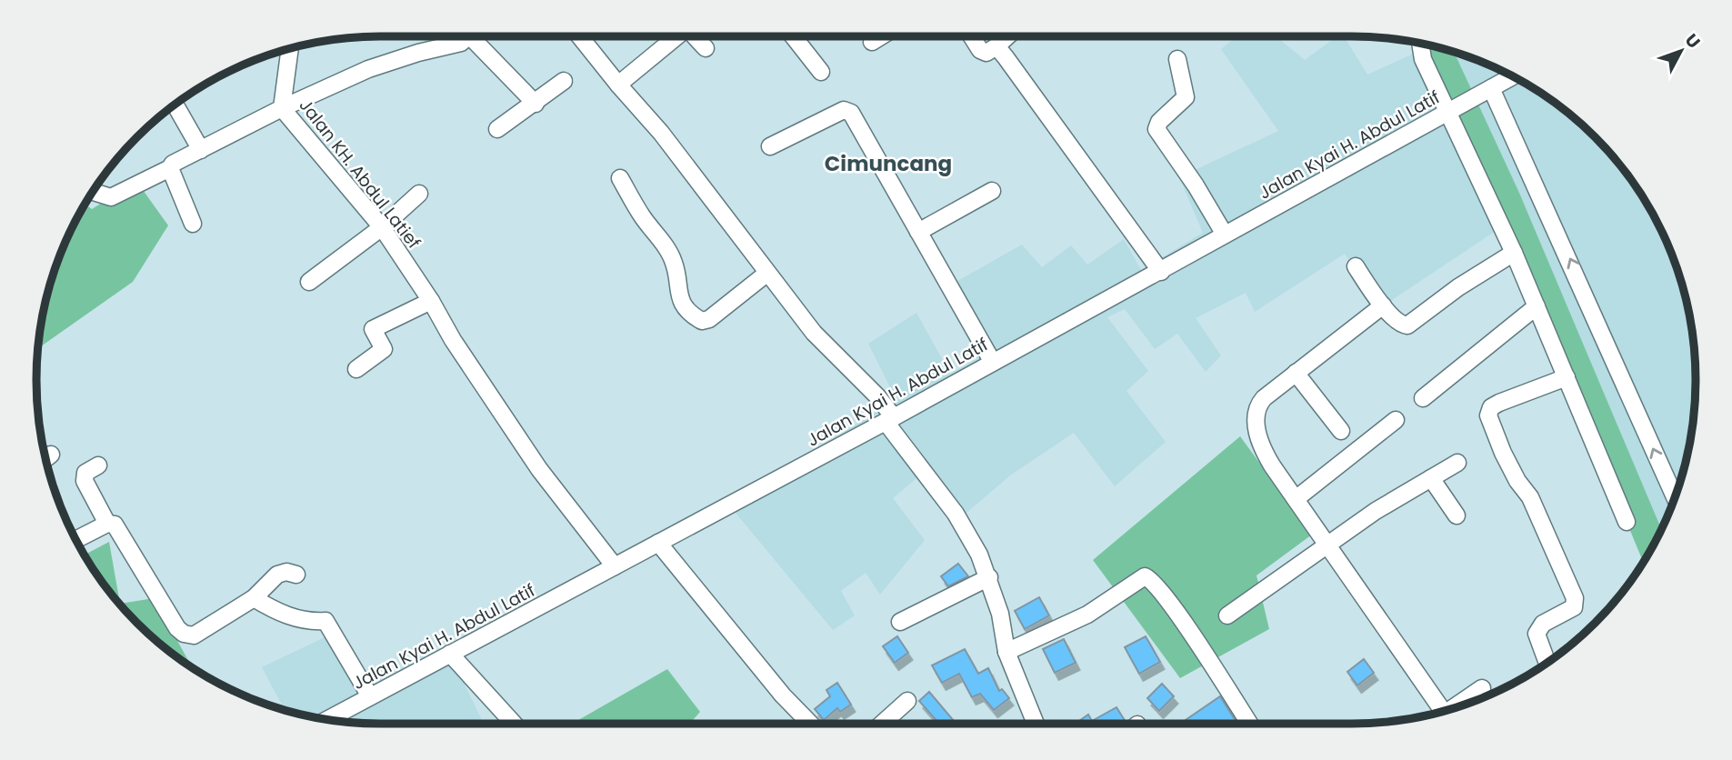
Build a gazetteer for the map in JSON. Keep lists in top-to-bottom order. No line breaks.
{"streets":{"street":["Jalan Kyai H. Abdul Latif","Jalan KH. Abdul Latief"]},"crossings":[["Jalan Kyai H. Abdul Latif","Jalan KH. Abdul Latief"]],"districts":["Cimuncang"],"north":"top right"}
